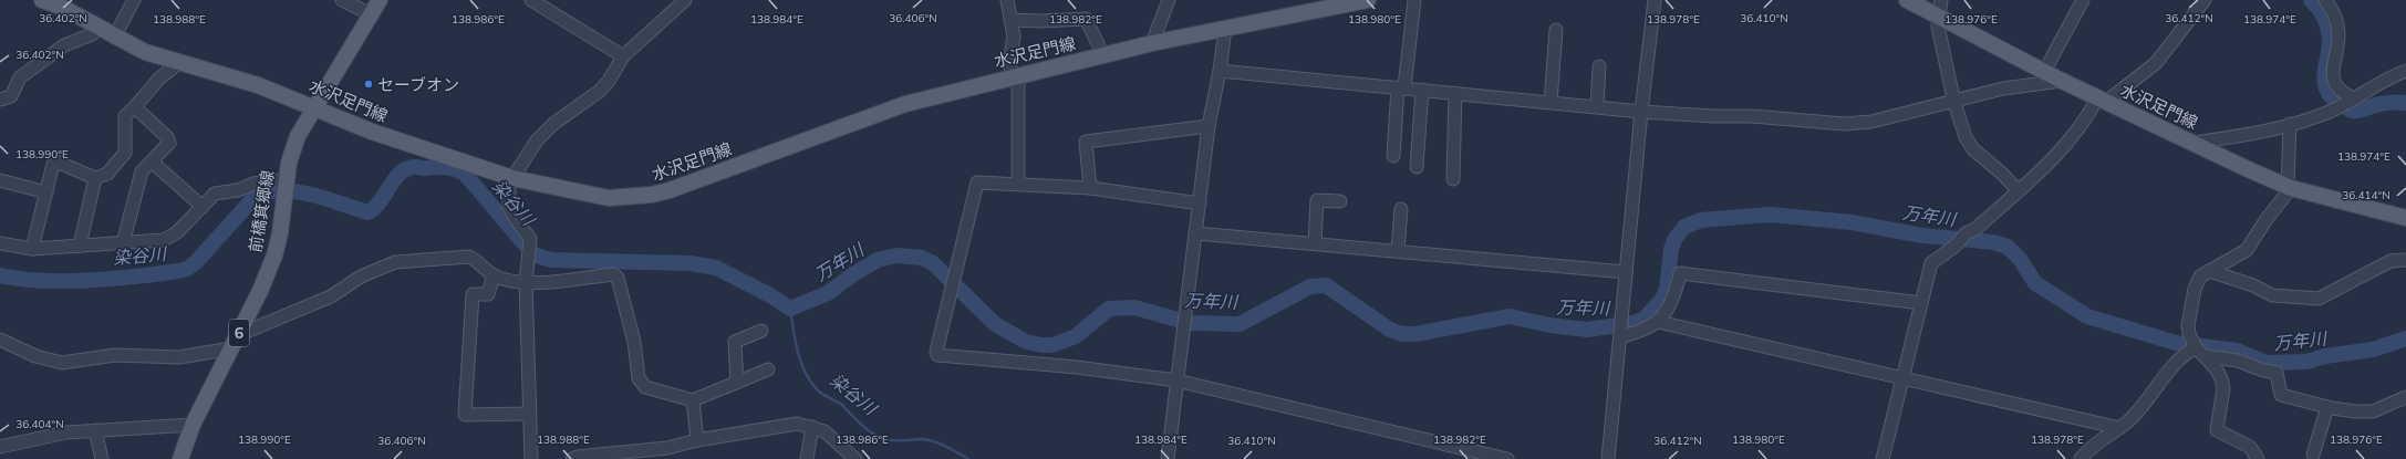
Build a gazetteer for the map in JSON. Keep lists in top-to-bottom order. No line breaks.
{"streets":{"main road":["水沢足門線","前橋箕郷線","6"]},"crossings":[["水沢足門線","前橋箕郷線"]],"water":["染谷川","万年川"],"places":["セーブオン"],"coordinates":["36.402°N","36.406°N","36.410°N","36.412°N","138.988°E","138.986°E","138.984°E","138.982°E","138.980°E","138.978°E","138.976°E","138.974°E","138.990°E","36.414°N","36.404°N"]}
